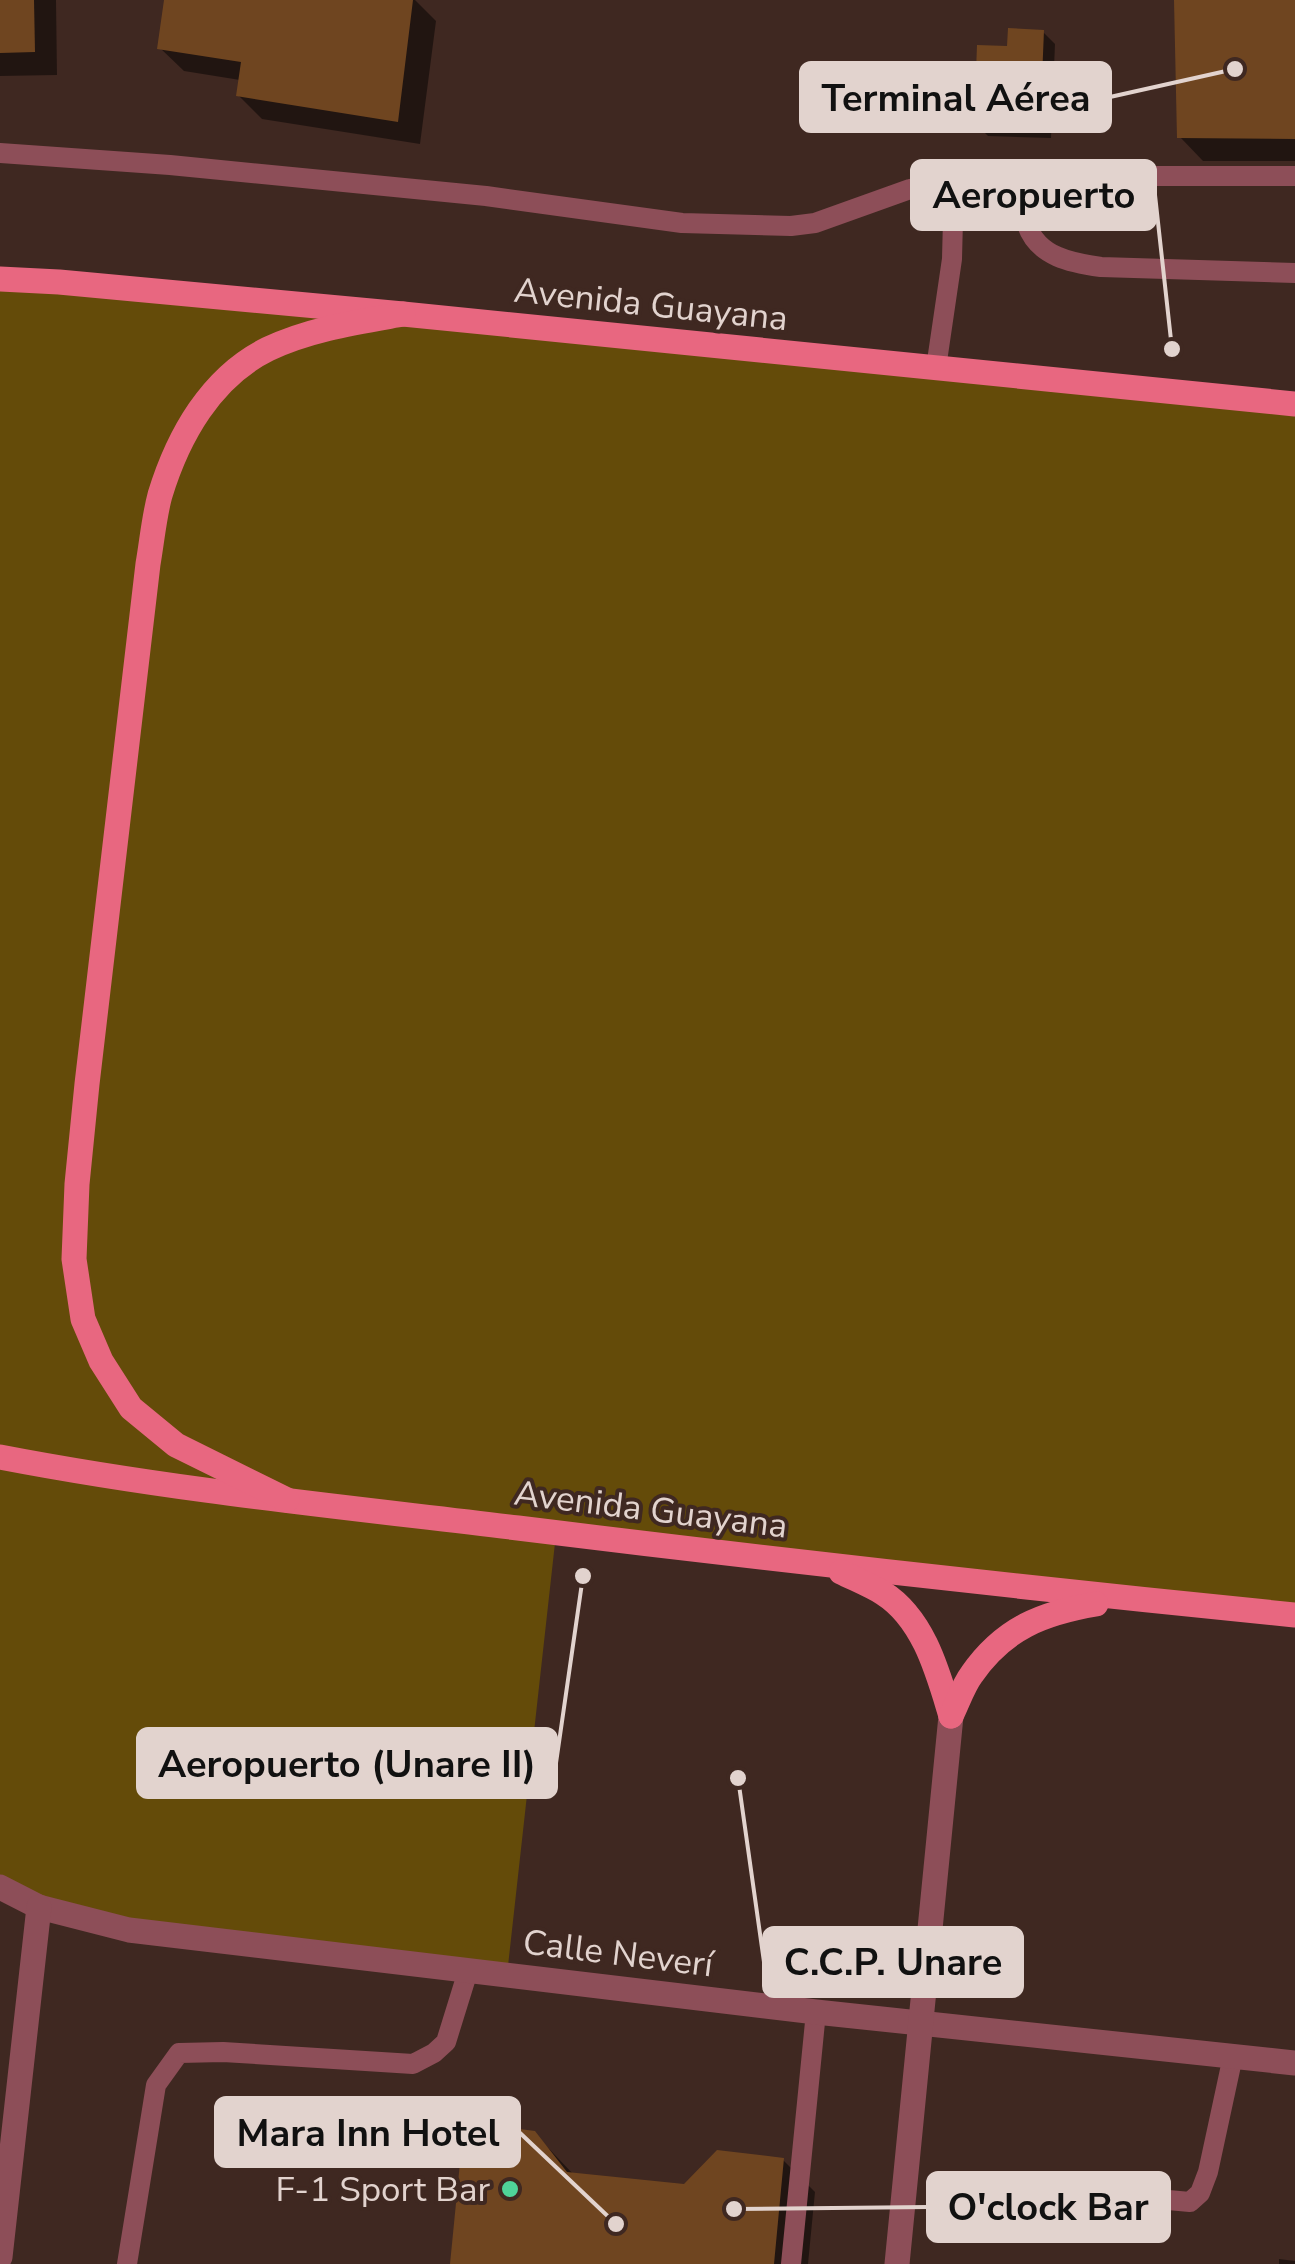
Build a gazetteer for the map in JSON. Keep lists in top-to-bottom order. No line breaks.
{"streets":{"main road":["Avenida Guayana"],"street":["Calle Neverí"]},"places":["Terminal Aérea","Aeropuerto","Aeropuerto (Unare II)","C.C.P. Unare","F-1 Sport Bar","O'clock Bar","Mara Inn Hotel"]}
